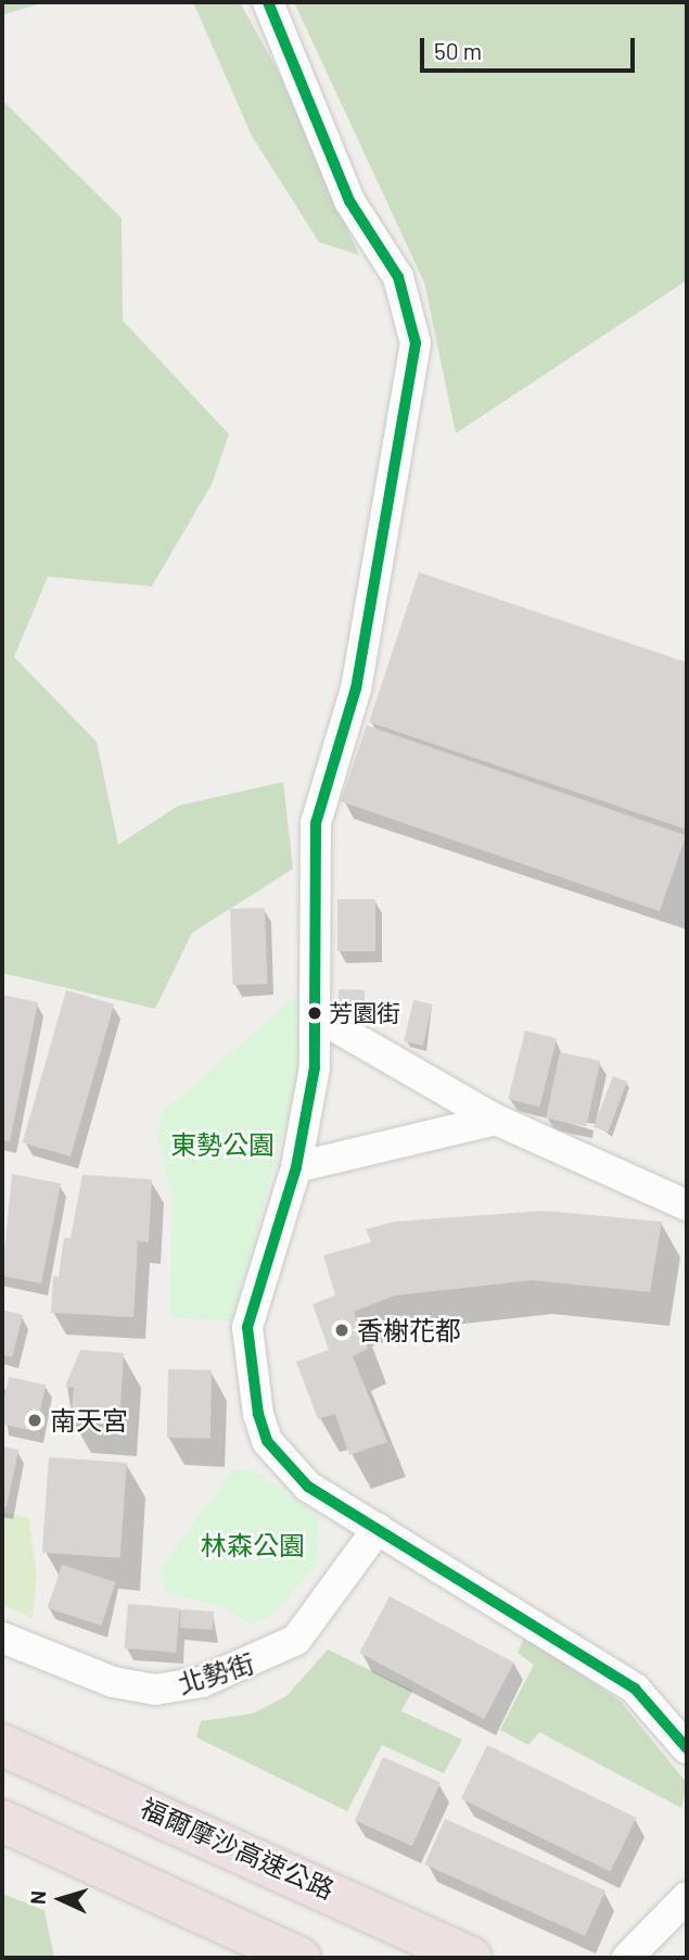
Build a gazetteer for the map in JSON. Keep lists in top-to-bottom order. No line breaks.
{"streets":{"highway":["福爾摩沙高速公路"],"street":["北勢街"]},"parks":["東勢公園","林森公園"],"places":["芳園街","香榭花都","南天宮"],"scale_bar":"50 m","north":"left"}
